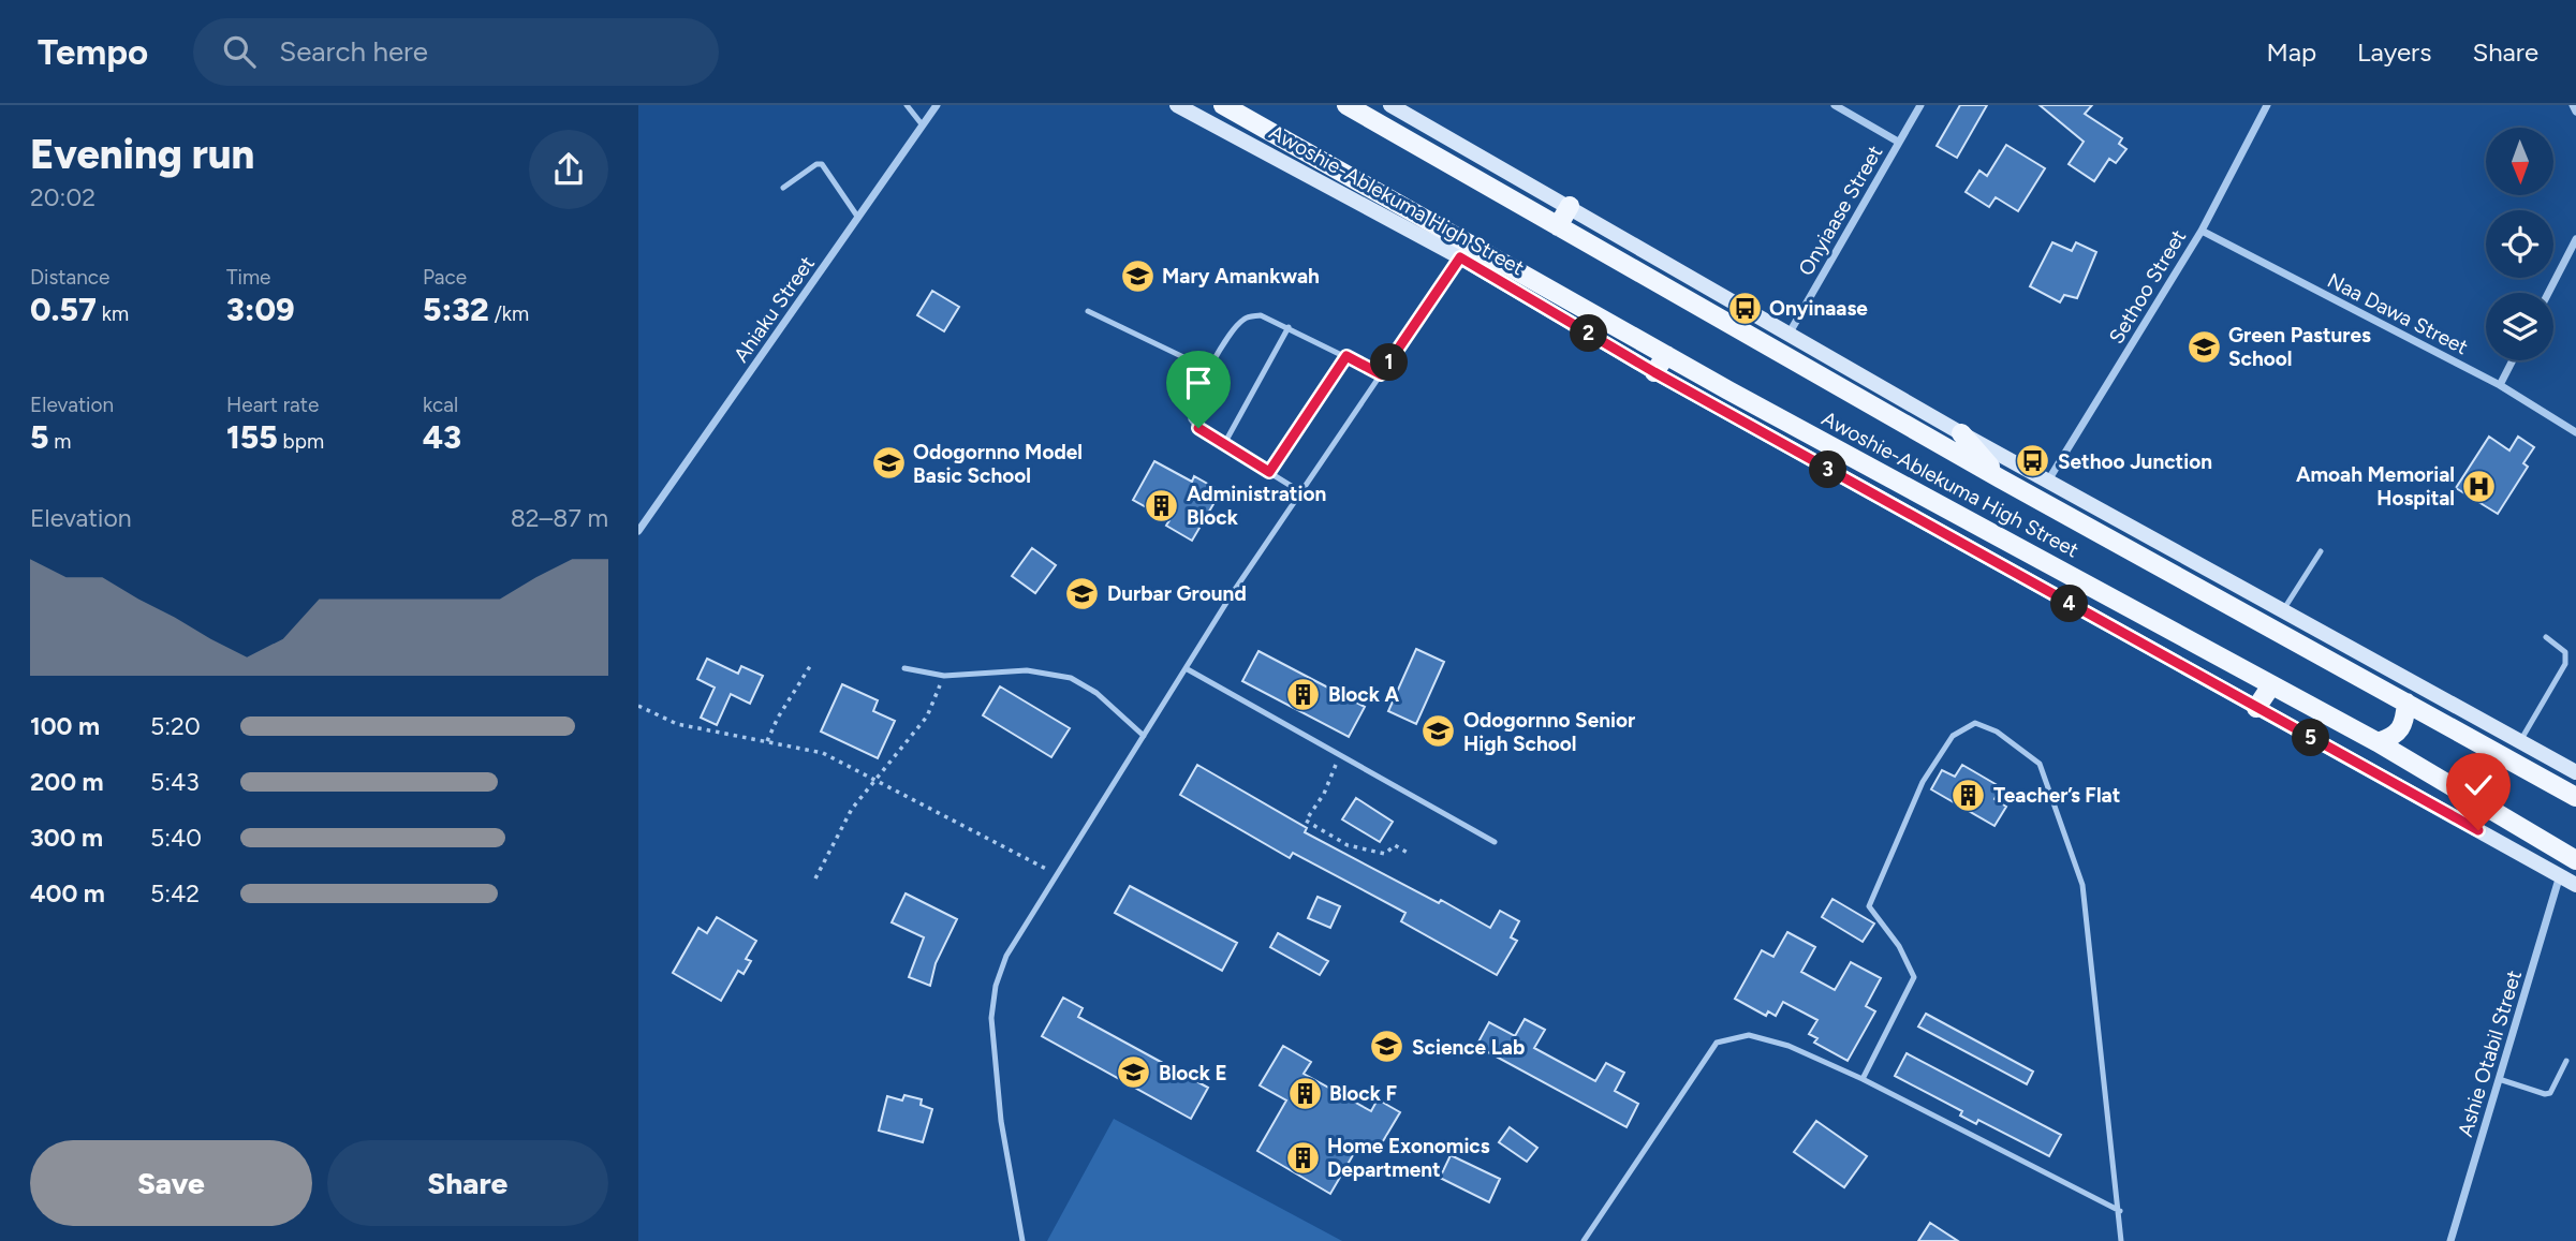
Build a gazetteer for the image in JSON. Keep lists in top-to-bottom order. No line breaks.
{"streets":{"main road":["Awoshie-Ablekuma High Street"],"street":["Onyiaase Street","Sethoo Street","Ahiaku Street","Naa Dawa Street","Ashie Otabil Street"]},"crossings":[["Awoshie-Ablekuma High Street","Ashie Otabil Street"],["Sethoo Street","Naa Dawa Street"]],"places":{"school or university":["Mary Amankwah","Green Pastures School","Odogornno Model Basic School","Durbar Ground","Odogornno Senior High School","Science Lab","Block E"],"bus stop":["Onyinaase","Sethoo Junction"],"hospital":["Amoah Memorial Hospital"],"building":["Administration Block","Block A","Teacher’s Flat","Block F","Home Exonomics Department"]},"north":"bottom","page":{"header":"Tempo","search":"Search here","nav":["Map","Layers","Share"],"heading":["Evening run","20:02"],"stats":[["Distance","0.57 km"],["Time","3:09"],["Pace","5:32 /km"],["Elevation","5 m"],["Heart rate","155 bpm"],["kcal","43"]],"pins":["2","1","3","4","5"],"chart":["Elevation","82–87 m"],"list":[{"name":"100 m","note":"5:20"},{"name":"200 m","note":"5:43"},{"name":"300 m","note":"5:40"},{"name":"400 m","note":"5:42"}],"buttons":["Save","Share"]}}
